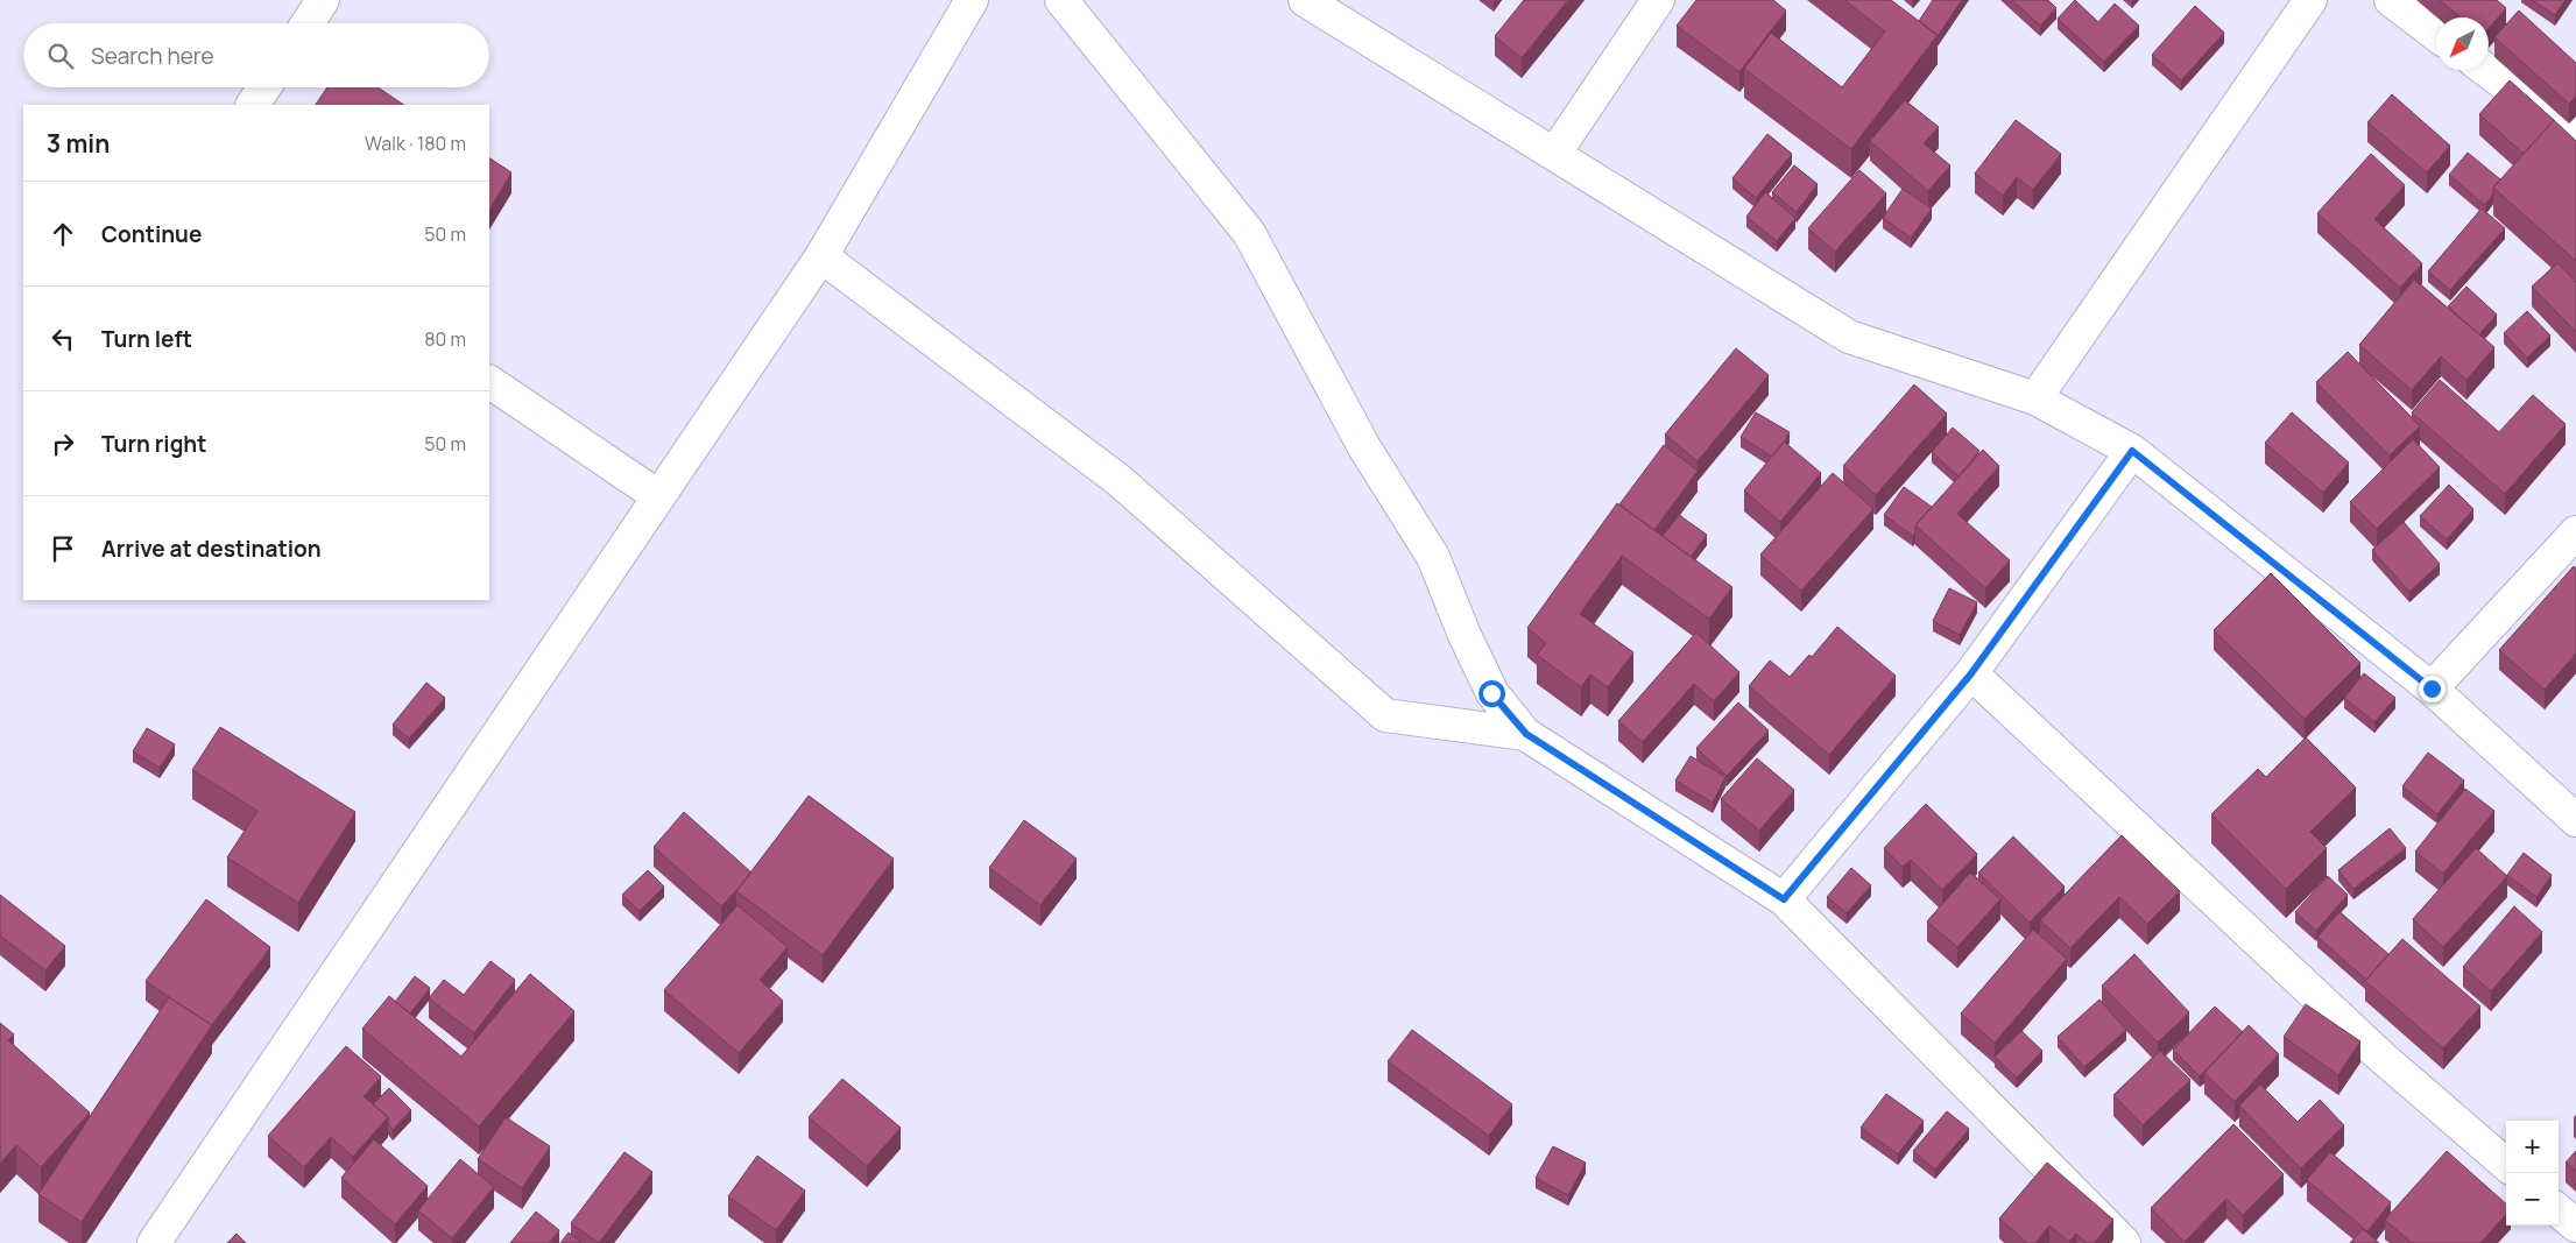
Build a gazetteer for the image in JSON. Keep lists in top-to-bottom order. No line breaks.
{"north":"bottom left","page":{"search":"Search here","heading":["3 min","Walk · 180 m"],"list":[["Continue","50 m"],["Turn left","80 m"],["Turn right","50 m"],"Arrive at destination"],"map_buttons":["+","−"]}}
